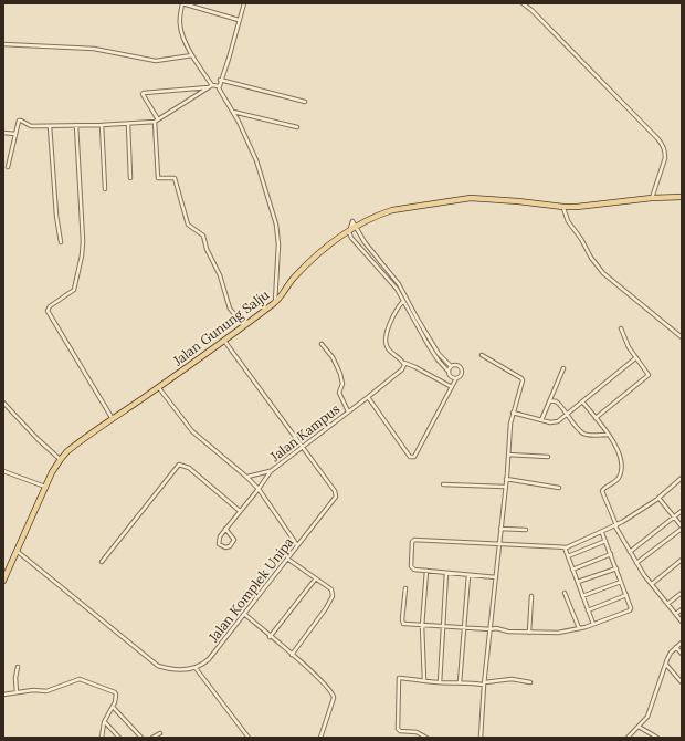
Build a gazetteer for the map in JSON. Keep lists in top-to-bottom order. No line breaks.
{"streets":{"main road":["Jalan Gunung Salju"],"street":["Jalan Kampus","Jalan Komplek Unipa"]},"crossings":[["Jalan Gunung Salju","Jalan Komplek Unipa"],["Jalan Kampus","Jalan Komplek Unipa"]]}
